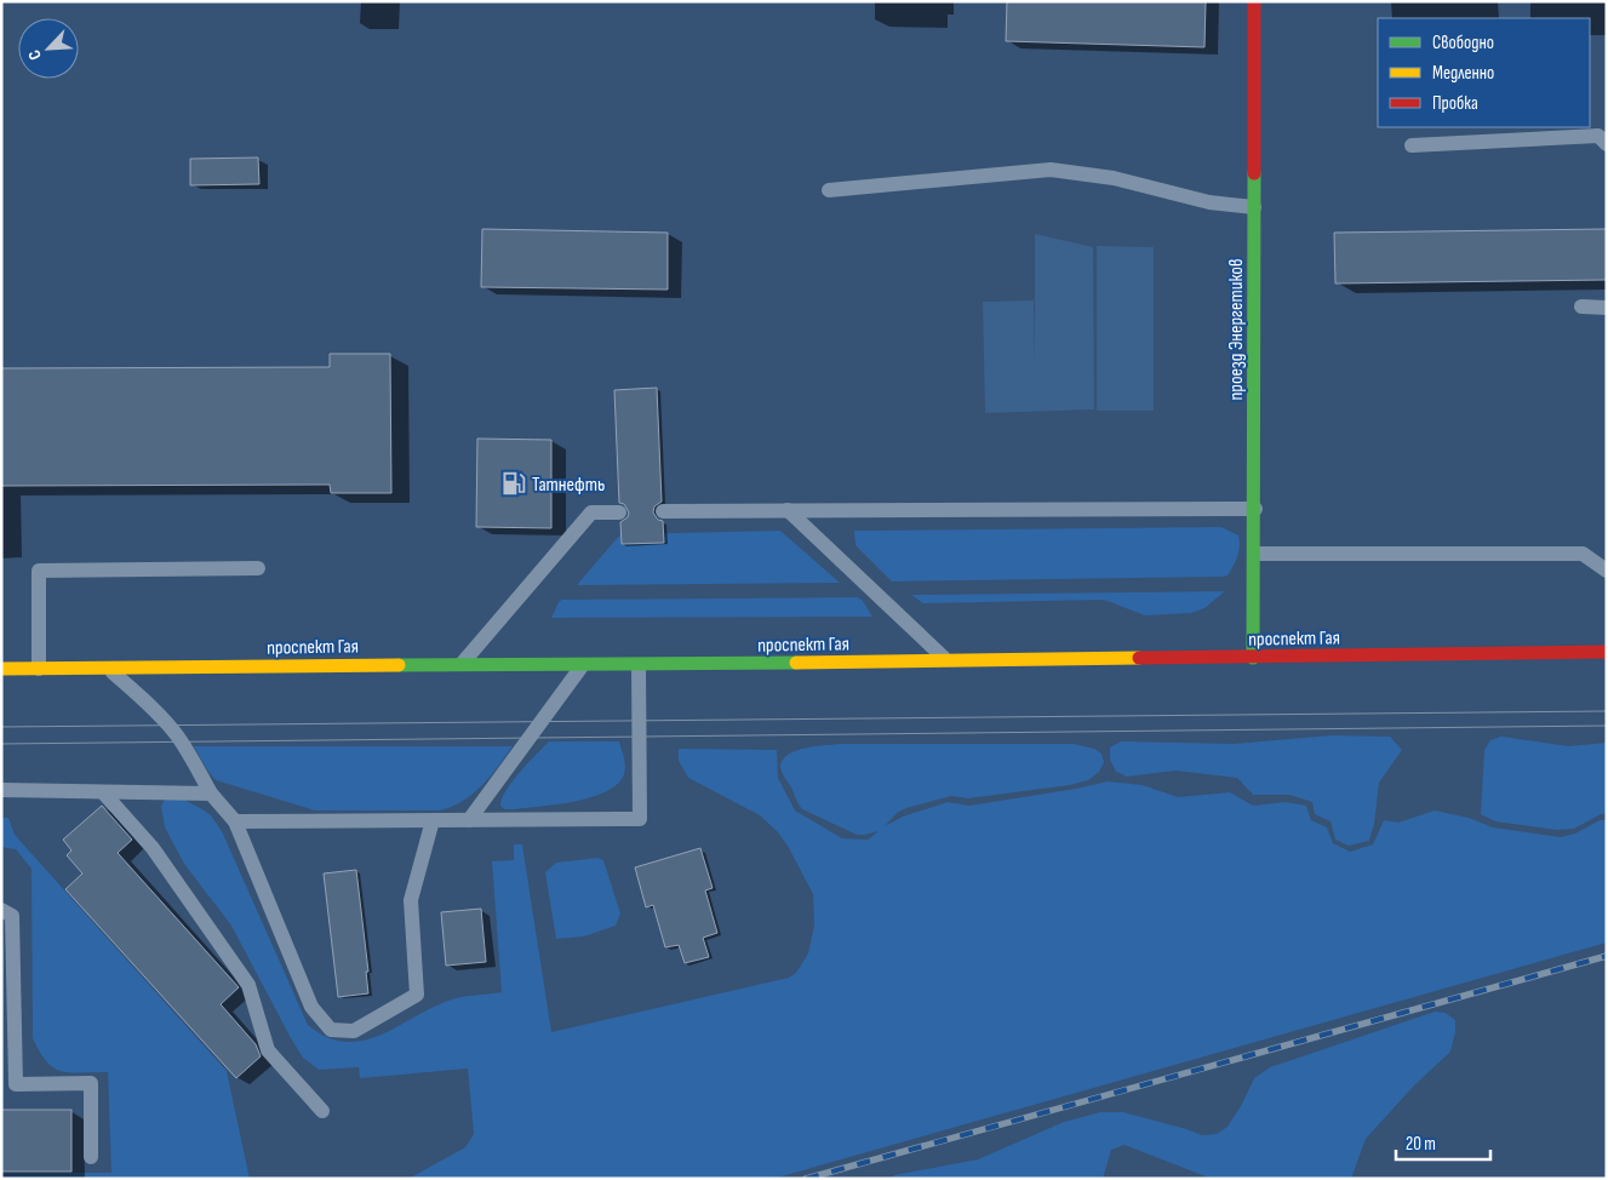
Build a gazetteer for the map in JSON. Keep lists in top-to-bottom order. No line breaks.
{"streets":{"main road":["проезд Энергетиков","проспект Гая"]},"crossings":[["проезд Энергетиков","проспект Гая"]],"places":{"fuel station":["Татнефть"]},"legend":["Свободно","Медленно","Пробка"],"scale_bar":"20 m","north":"bottom left"}
